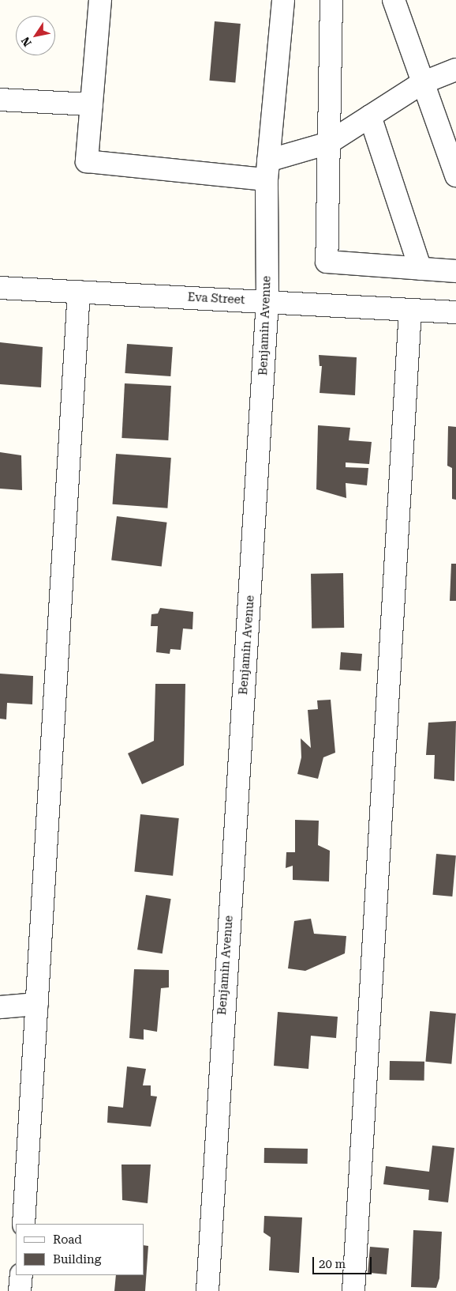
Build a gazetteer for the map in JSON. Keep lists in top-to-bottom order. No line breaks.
{"streets":{"street":["Eva Street","Benjamin Avenue"]},"crossings":[["Eva Street","Benjamin Avenue"]],"legend":["Road","Building"],"scale_bar":"20 m","north":"bottom left"}
